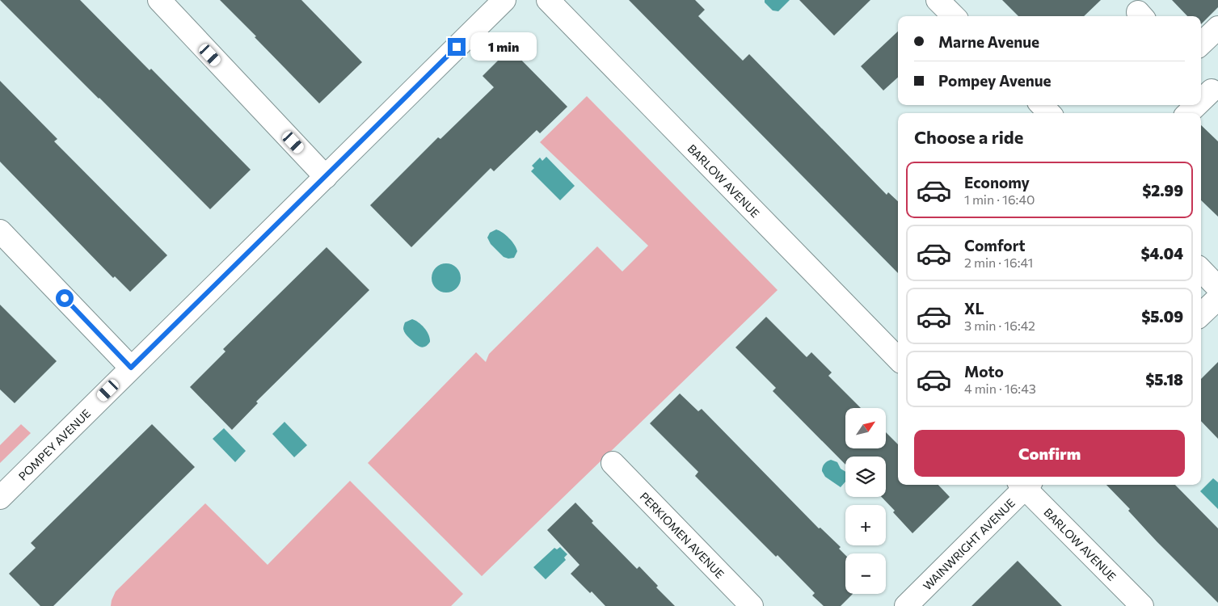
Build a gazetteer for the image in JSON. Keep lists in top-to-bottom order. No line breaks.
{"streets":{"street":["BARLOW AVENUE","POMPEY AVENUE","PERKIOMEN AVENUE","WAINWRIGHT AVENUE"]},"north":"top right","page":{"banner":["Marne Avenue","Pompey Avenue"],"bubble":"1 min","heading":"Choose a ride","list":[{"name":"Economy","note":"1 min · 16:40","value":"$2.99"},{"name":"Comfort","note":"2 min · 16:41","value":"$4.04"},{"name":"XL","note":"3 min · 16:42","value":"$5.09"},{"name":"Moto","note":"4 min · 16:43","value":"$5.18"}],"map_buttons":["+","−"],"buttons":"Confirm"}}
